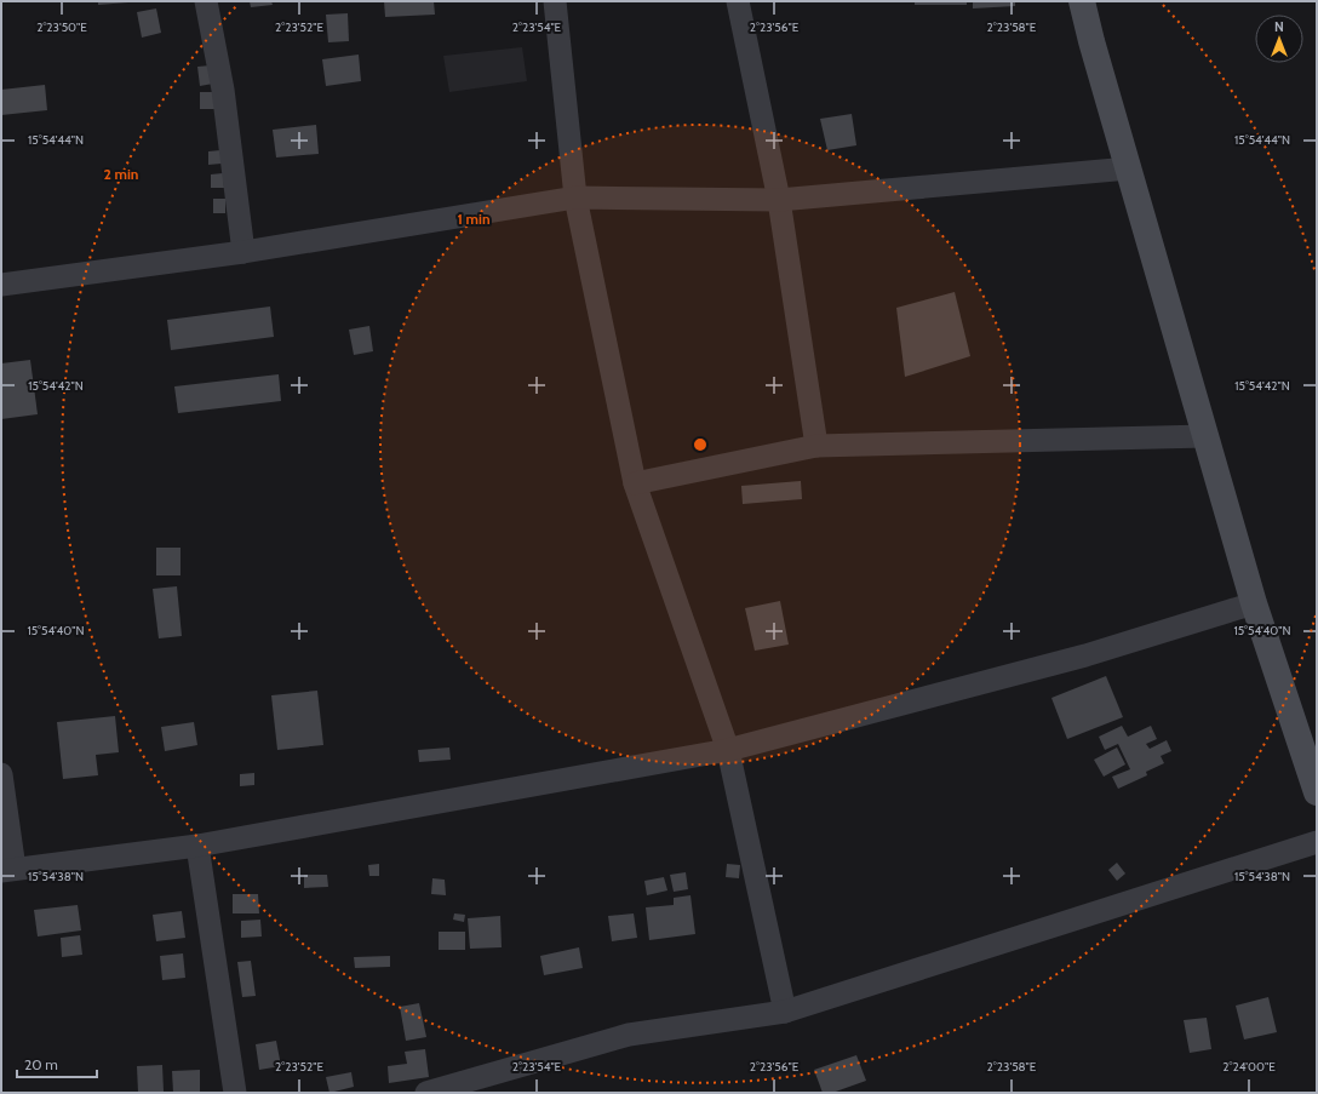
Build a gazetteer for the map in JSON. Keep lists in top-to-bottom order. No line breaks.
{"scale_bar":"20 m","north":"top","coordinates":["2°23'50\"E","2°23'52\"E","2°23'54\"E","2°23'56\"E","2°23'58\"E","15°54'44\"N","15°54'42\"N","15°54'40\"N","15°54'38\"N","2°24'00\"E"],"rings":["2 min","1 min"]}
